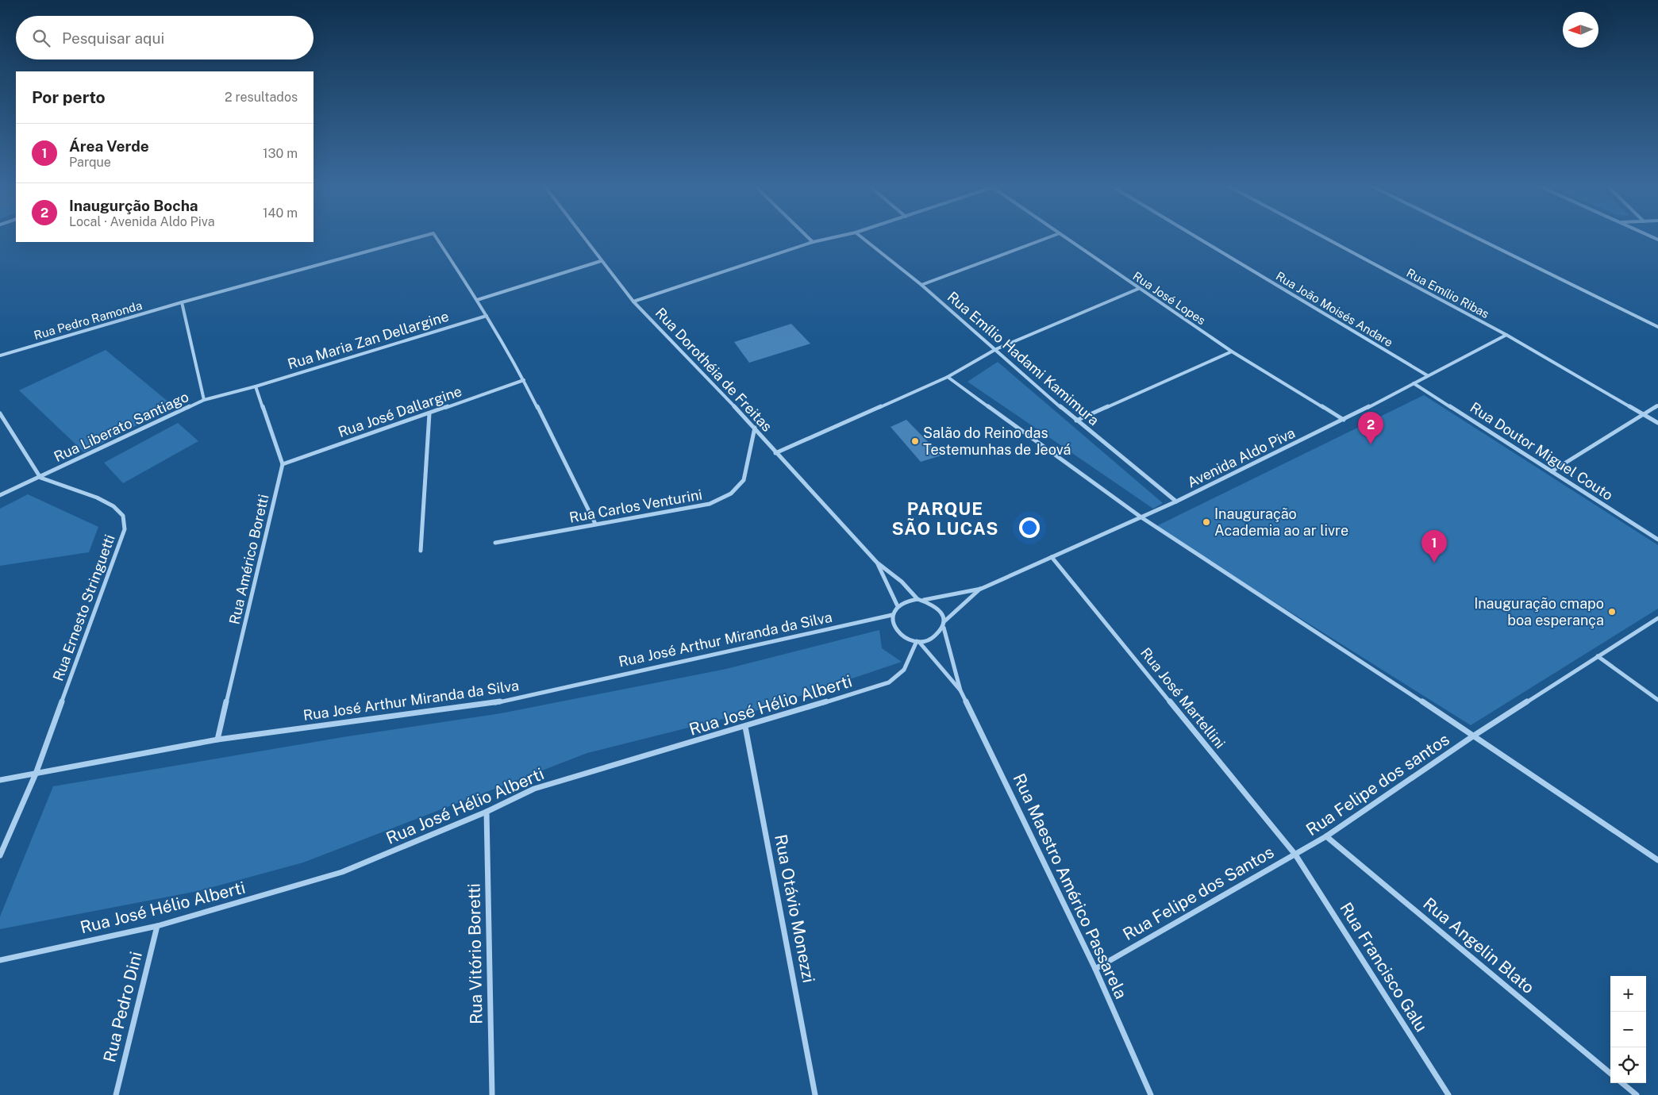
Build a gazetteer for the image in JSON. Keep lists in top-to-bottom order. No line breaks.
{"streets":{"street":["Rua Emílio Ribas","Rua José Lopes","Rua João Moisés Andare","Rua Pedro Ramonda","Rua Maria Zan Dellargine","Rua Emílio Hadami Kamimura","Rua Dorothéia de Freitas","Rua José Dallargine","Rua Liberato Santiago","Rua Doutor Miguel Couto","Avenida Aldo Piva","Rua Carlos Venturini","Rua Américo Boretti","Rua Ernesto Stringuetti","Rua José Arthur Miranda da Silva","Rua José Martellini","Rua José Hélio Alberti","Rua Felipe dos santos","Rua Maestro Américo Passarela","Rua Felipe dos Santos","Rua Otávio Monezzi","Rua Angelin Blato","Rua Vitório Boretti","Rua Francisco Galu","Rua Pedro Dini"]},"crossings":[["Rua Emílio Ribas","Avenida Aldo Piva"],["Rua José Lopes","Avenida Aldo Piva"],["Rua João Moisés Andare","Avenida Aldo Piva"],["Rua Maria Zan Dellargine","Rua Liberato Santiago"],["Rua Emílio Hadami Kamimura","Avenida Aldo Piva"],["Rua Dorothéia de Freitas","Avenida Aldo Piva"],["Rua Dorothéia de Freitas","Rua Carlos Venturini"],["Rua Dorothéia de Freitas","Rua José Arthur Miranda da Silva"],["Rua Dorothéia de Freitas","Rua José Hélio Alberti"],["Rua Dorothéia de Freitas","Rua Maestro Américo Passarela"],["Rua José Dallargine","Rua Américo Boretti"],["Rua Liberato Santiago","Rua Ernesto Stringuetti"],["Rua Doutor Miguel Couto","Avenida Aldo Piva"],["Avenida Aldo Piva","Rua José Arthur Miranda da Silva"],["Avenida Aldo Piva","Rua José Martellini"],["Avenida Aldo Piva","Rua José Hélio Alberti"],["Avenida Aldo Piva","Rua Maestro Américo Passarela"],["Rua Américo Boretti","Rua José Arthur Miranda da Silva"],["Rua Ernesto Stringuetti","Rua José Arthur Miranda da Silva"],["Rua José Arthur Miranda da Silva","Rua José Hélio Alberti"],["Rua José Arthur Miranda da Silva","Rua Maestro Américo Passarela"],["Rua José Martellini","Rua Felipe dos santos"],["Rua José Martellini","Rua Felipe dos Santos"],["Rua José Martellini","Rua Francisco Galu"],["Rua José Hélio Alberti","Rua Maestro Américo Passarela"],["Rua José Hélio Alberti","Rua Otávio Monezzi"],["Rua José Hélio Alberti","Rua Vitório Boretti"],["Rua José Hélio Alberti","Rua Pedro Dini"],["Rua Felipe dos santos","Rua Felipe dos Santos"],["Rua Felipe dos santos","Rua Angelin Blato"],["Rua Felipe dos santos","Rua Francisco Galu"],["Rua Maestro Américo Passarela","Rua Felipe dos Santos"],["Rua Felipe dos Santos","Rua Francisco Galu"]],"districts":["PARQUE SÃO LUCAS"],"places":["Salão do Reino das Testemunhas de Jeová","Inauguração Academia ao ar livre","Inauguração cmapo boa esperança"],"north":"left","page":{"search":"Pesquisar aqui","heading":["Por perto","2 resultados"],"list":[{"mark":"1","name":"Área Verde","note":"Parque","value":"130 m"},{"mark":"2","name":"Inaugurção Bocha","note":"Local · Avenida Aldo Piva","value":"140 m"}],"pins":["2","1"],"map_buttons":["+","−"]}}
